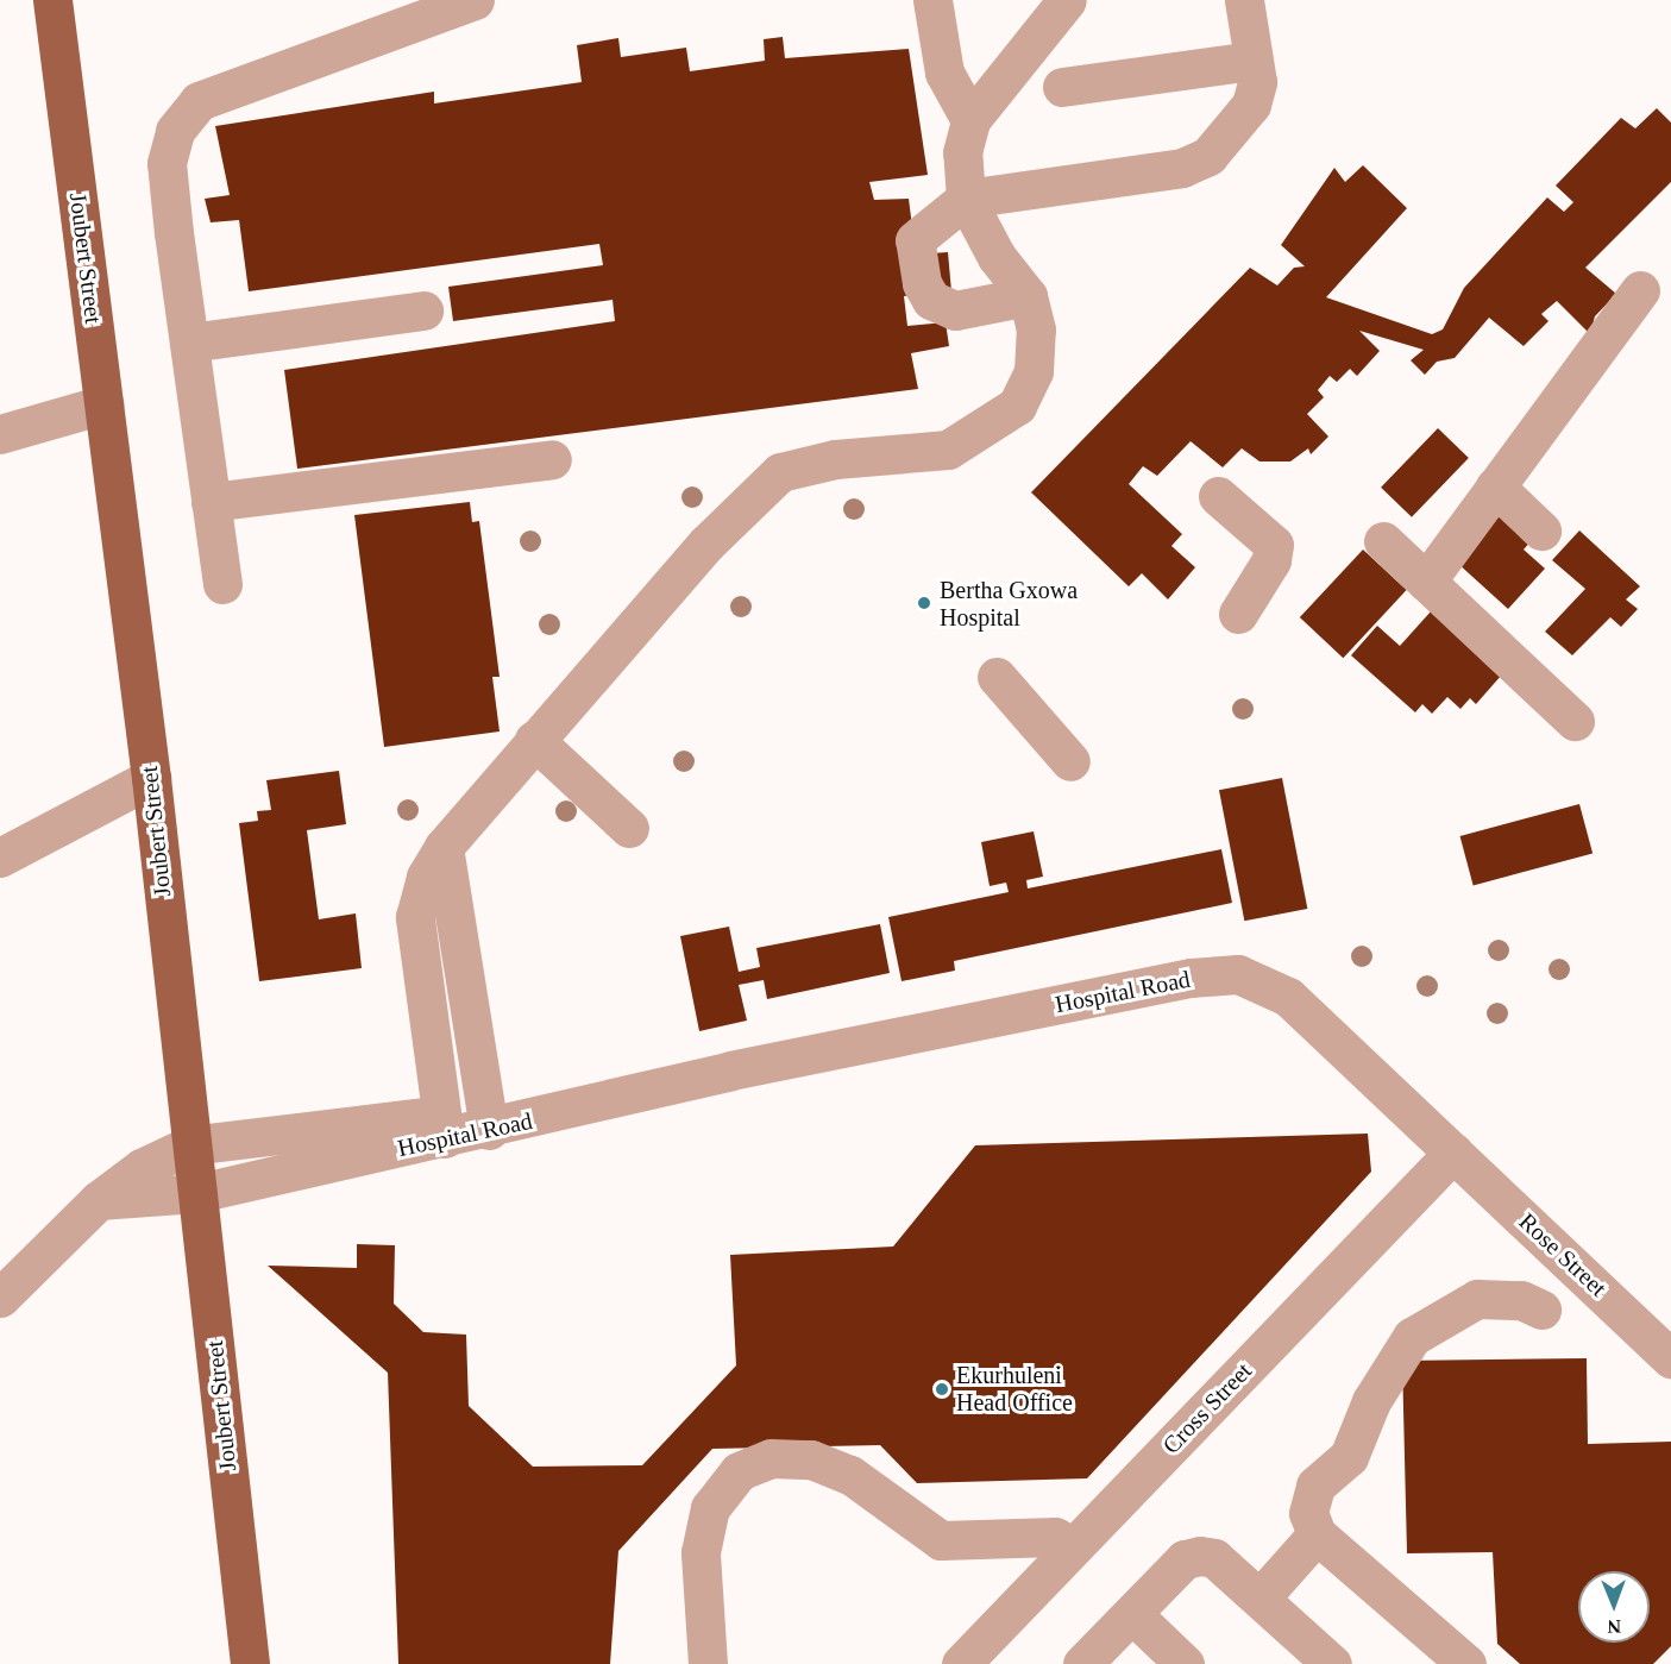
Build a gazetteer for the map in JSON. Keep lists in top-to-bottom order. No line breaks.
{"streets":{"main road":["Joubert Street"],"street":["Hospital Road","Rose Street","Cross Street"]},"crossings":[["Joubert Street","Hospital Road"],["Hospital Road","Rose Street"],["Hospital Road","Cross Street"],["Rose Street","Cross Street"]],"places":["Bertha Gxowa Hospital","Ekurhuleni Head Office"],"north":"bottom"}
